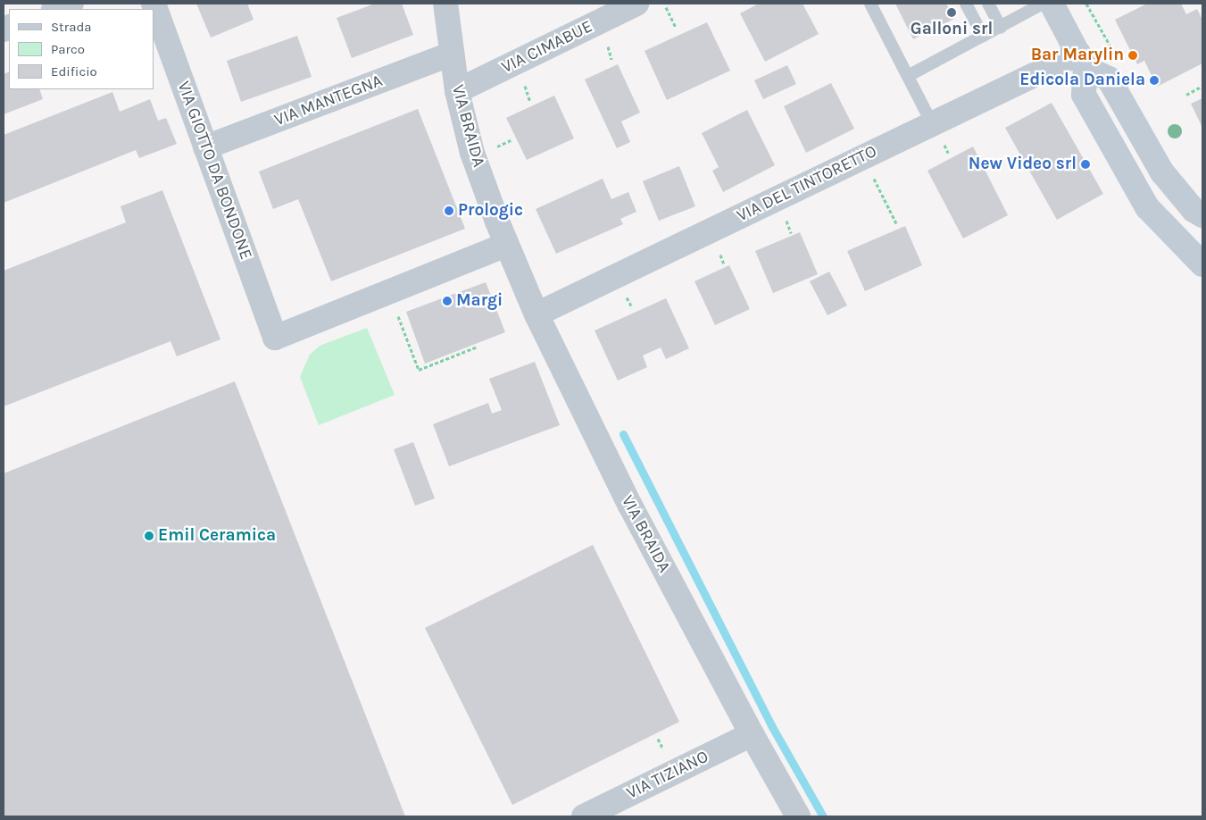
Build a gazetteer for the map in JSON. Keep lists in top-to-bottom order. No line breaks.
{"streets":{"street":["VIA CIMABUE","VIA MANTEGNA","VIA BRAIDA","VIA GIOTTO DA BONDONE","VIA DEL TINTORETTO","VIA TIZIANO"]},"crossings":[["VIA CIMABUE","VIA BRAIDA"],["VIA MANTEGNA","VIA BRAIDA"],["VIA MANTEGNA","VIA GIOTTO DA BONDONE"],["VIA BRAIDA","VIA GIOTTO DA BONDONE"],["VIA BRAIDA","VIA DEL TINTORETTO"],["VIA BRAIDA","VIA TIZIANO"]],"places":["Galloni srl","Bar Marylin","Edicola Daniela","New Video srl","Prologic","Margi","Emil Ceramica"],"legend":["Strada","Parco","Edificio"]}
